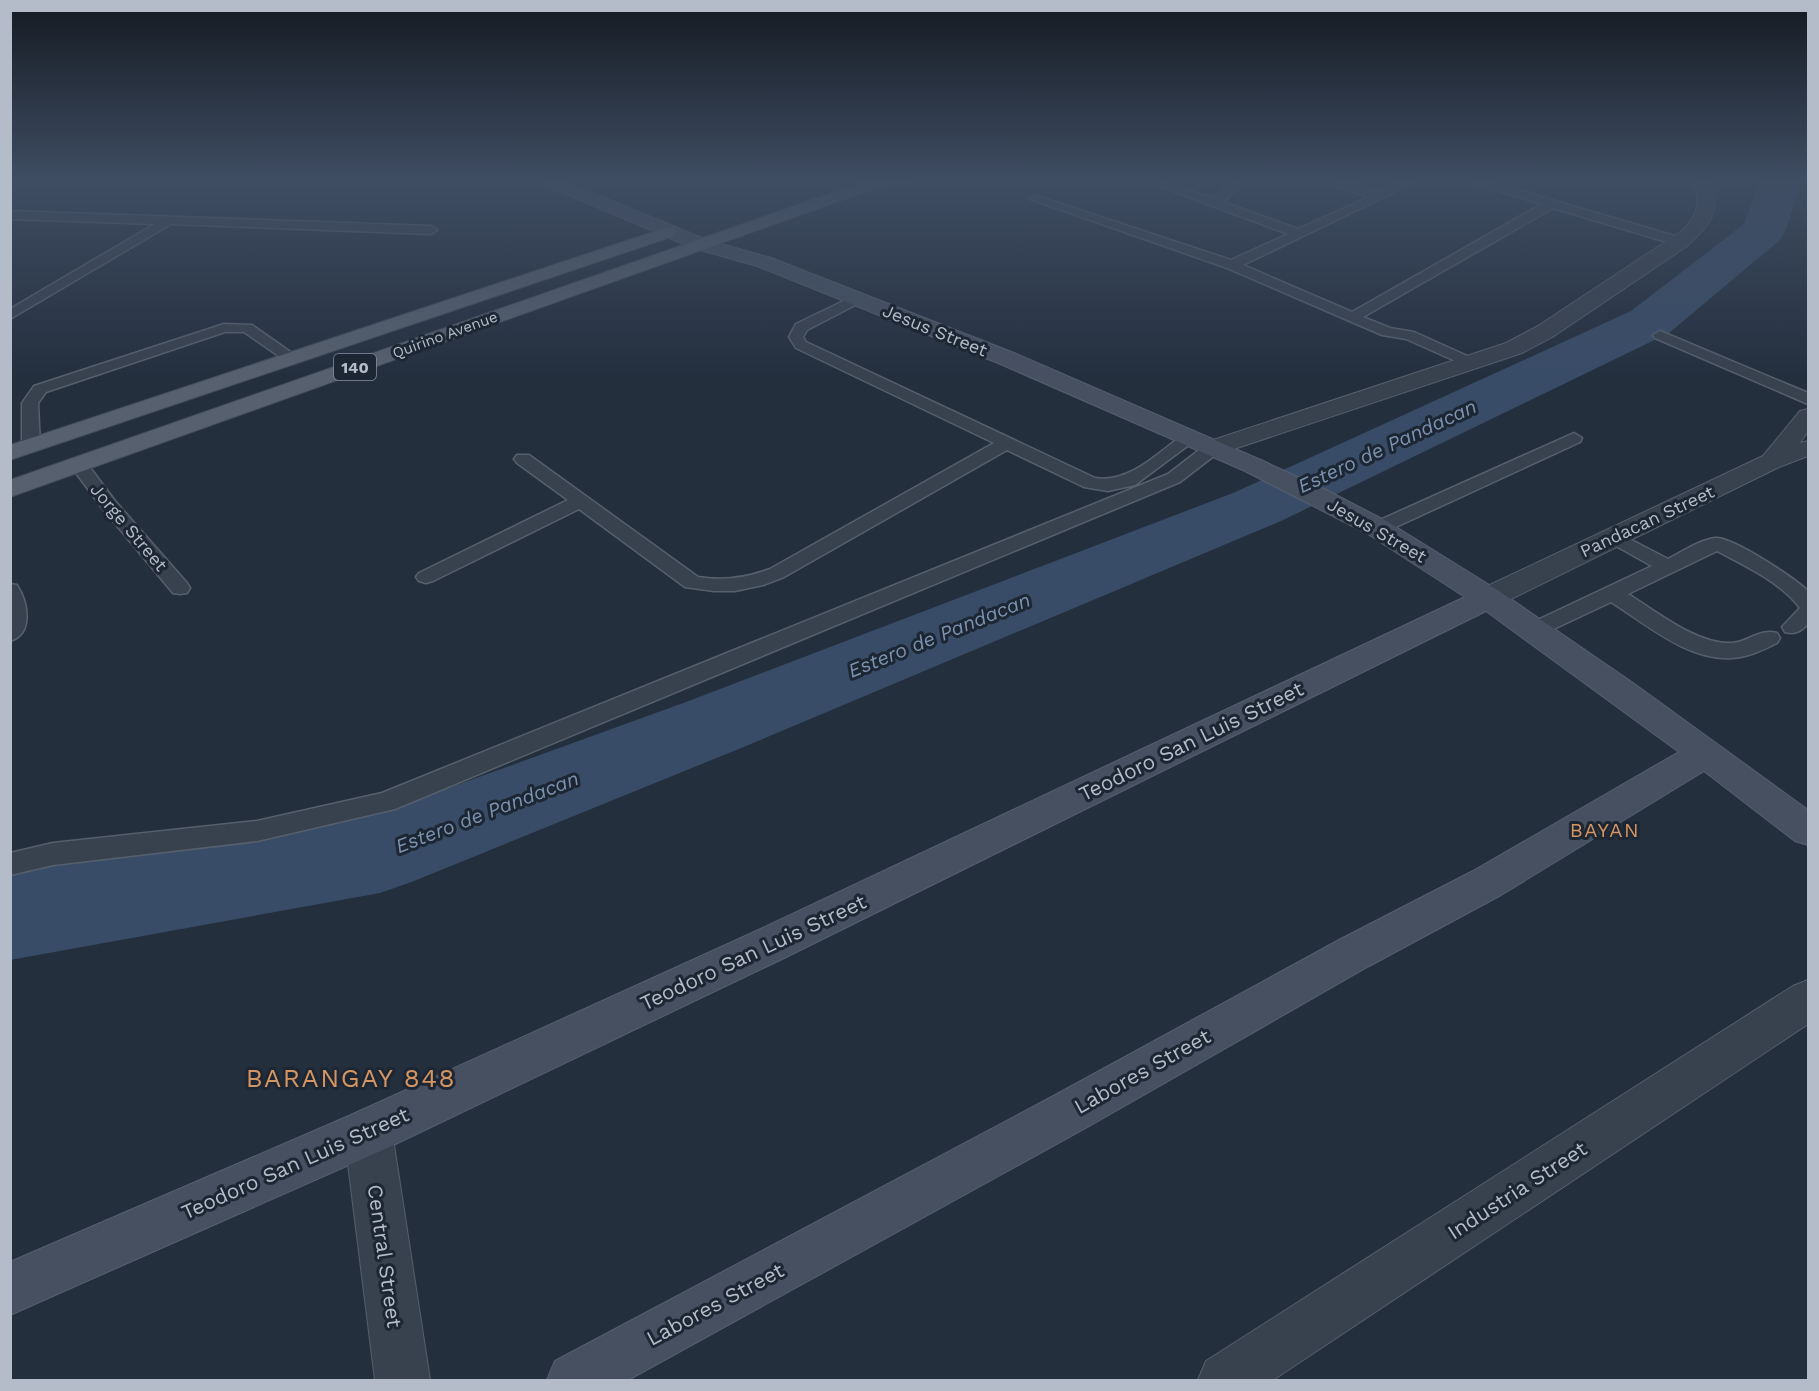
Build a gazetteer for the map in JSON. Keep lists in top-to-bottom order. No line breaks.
{"streets":{"main road":["Jesus Street","Quirino Avenue","140","Teodoro San Luis Street","Labores Street"],"street":["Pandacan Street","Industria Street","Central Street"],"lane":["Jorge Street"]},"crossings":[["Jesus Street","Pandacan Street"],["Jesus Street","Teodoro San Luis Street"],["Jesus Street","Labores Street"],["Quirino Avenue","Jorge Street"],["Pandacan Street","Teodoro San Luis Street"],["Teodoro San Luis Street","Central Street"]],"districts":["BAYAN","BARANGAY 848"],"water":["Estero de Pandacan"]}
